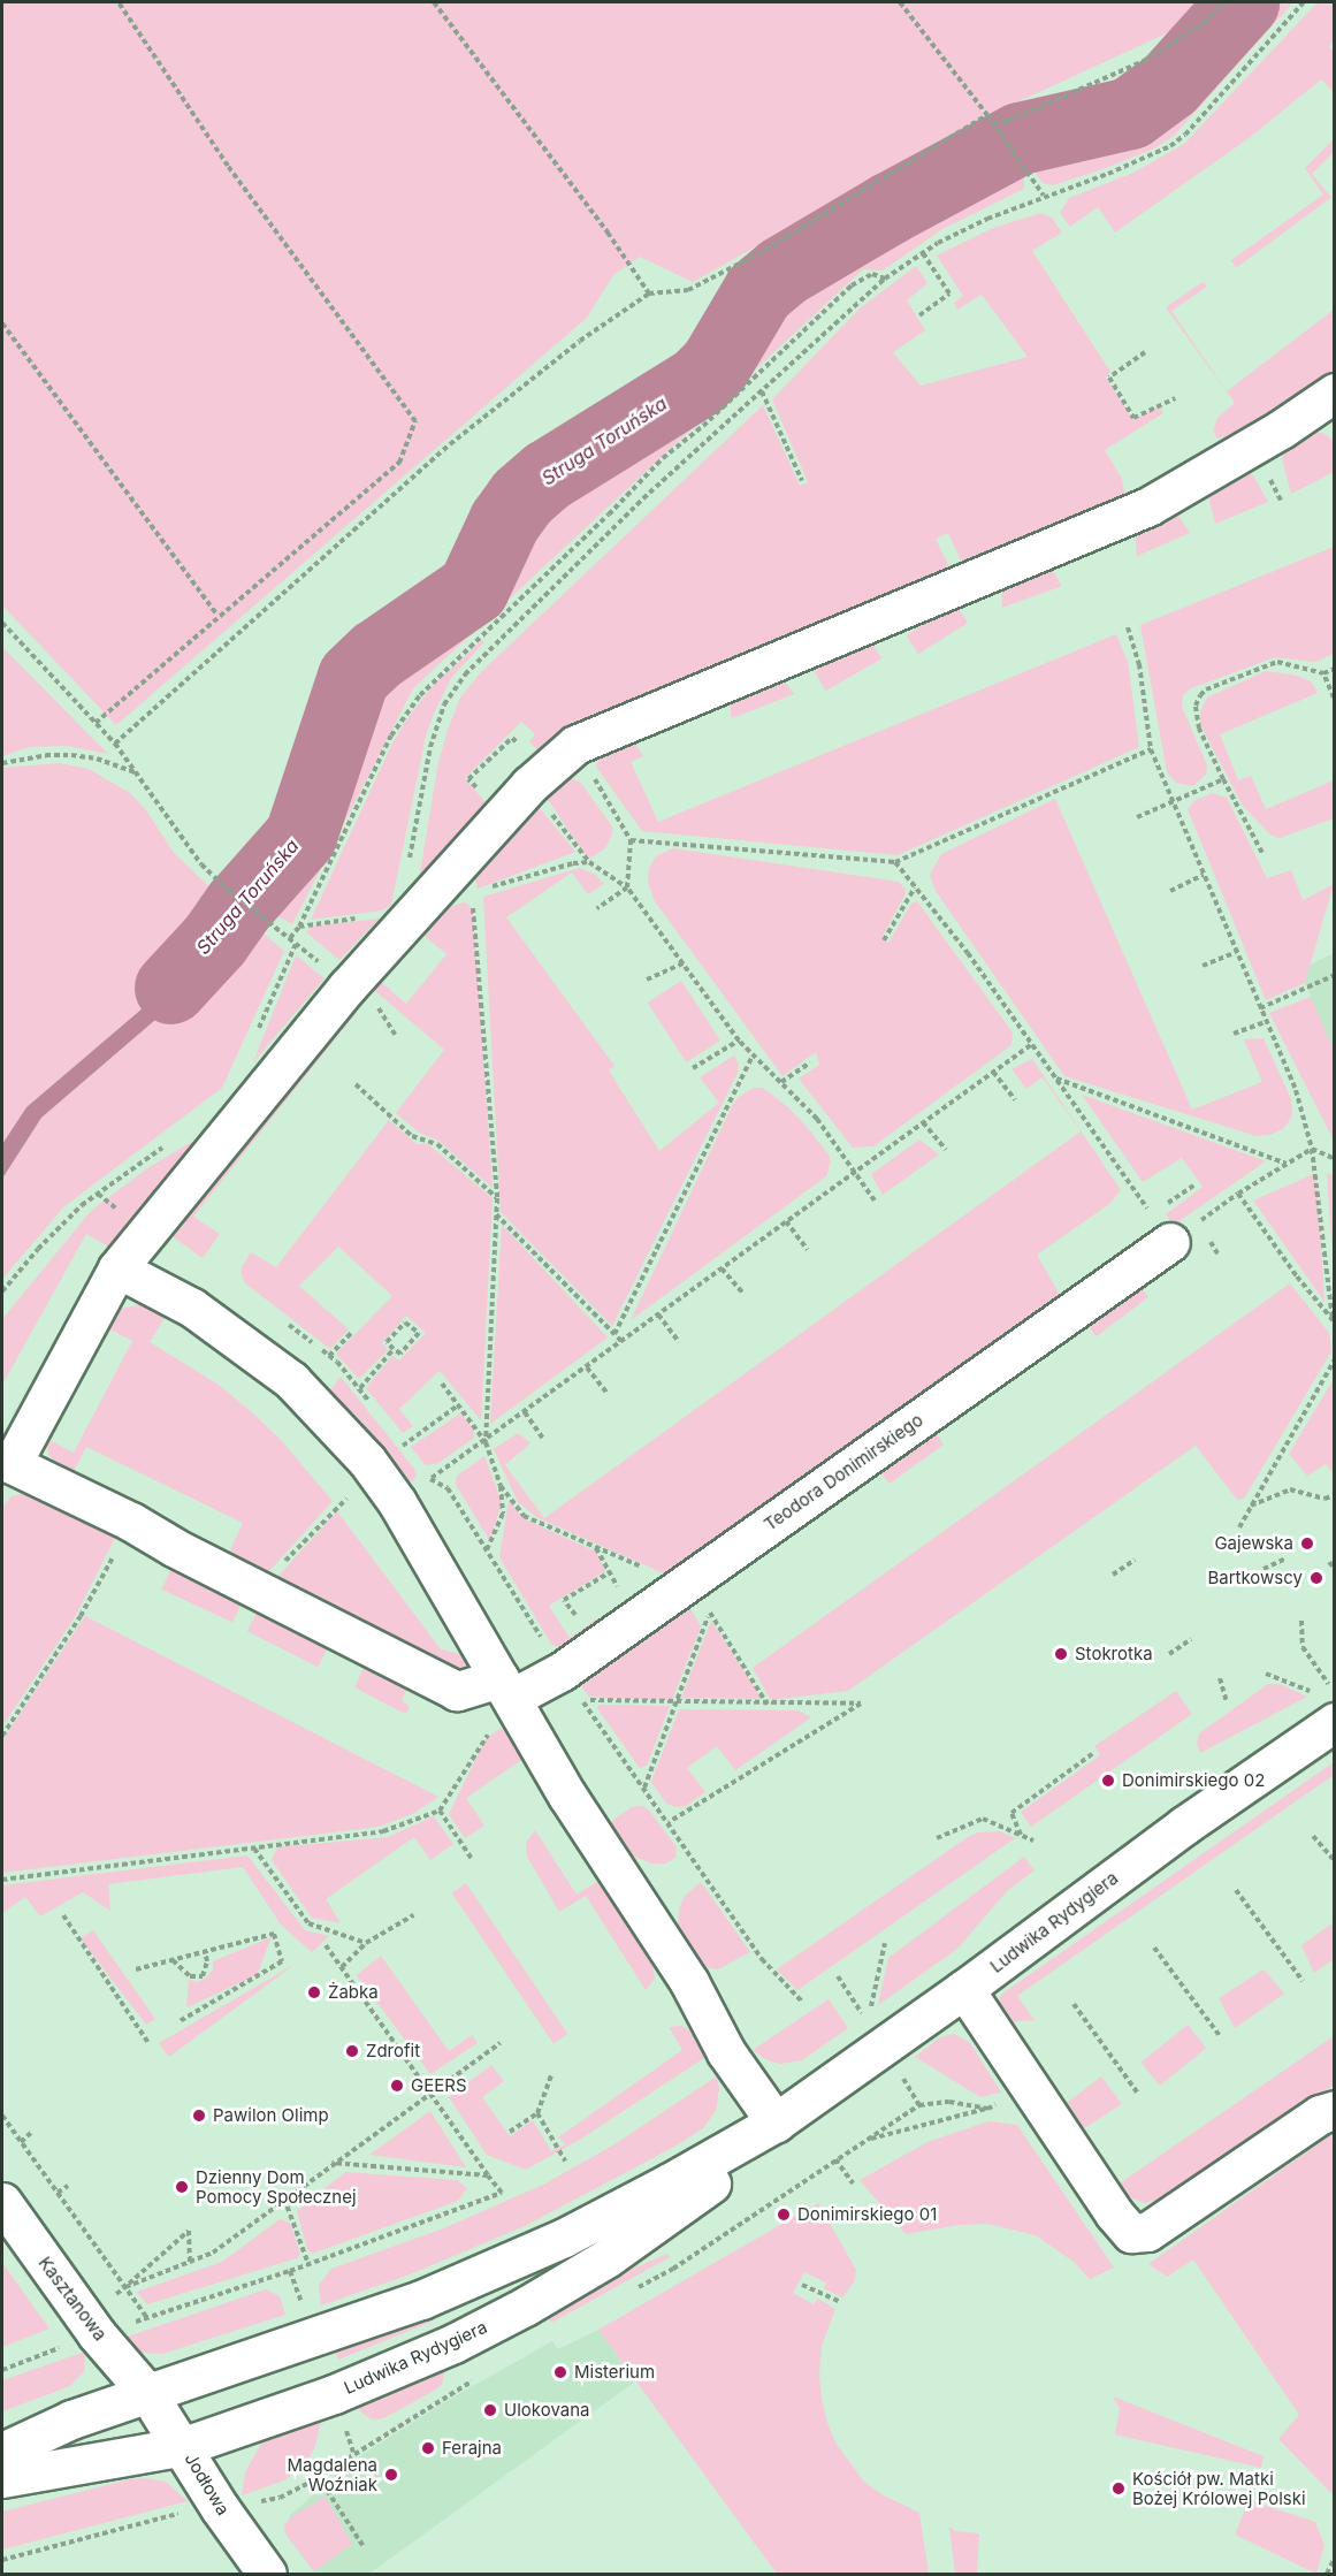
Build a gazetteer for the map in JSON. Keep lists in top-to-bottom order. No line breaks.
{"streets":{"street":["Teodora Donimirskiego","Ludwika Rydygiera","Kasztanowa","Jodłowa"]},"crossings":[["Ludwika Rydygiera","Kasztanowa"],["Ludwika Rydygiera","Jodłowa"],["Kasztanowa","Jodłowa"]],"water":["Struga Toruńska"],"places":["Gajewska","Bartkowscy","Stokrotka","Donimirskiego 02","Żabka","Zdrofit","GEERS","Pawilon Olimp","Dzienny Dom Pomocy Społecznej","Donimirskiego 01","Misterium","Ulokovana","Ferajna","Magdalena Woźniak","Kościół pw. Matki Bożej Królowej Polski"]}
